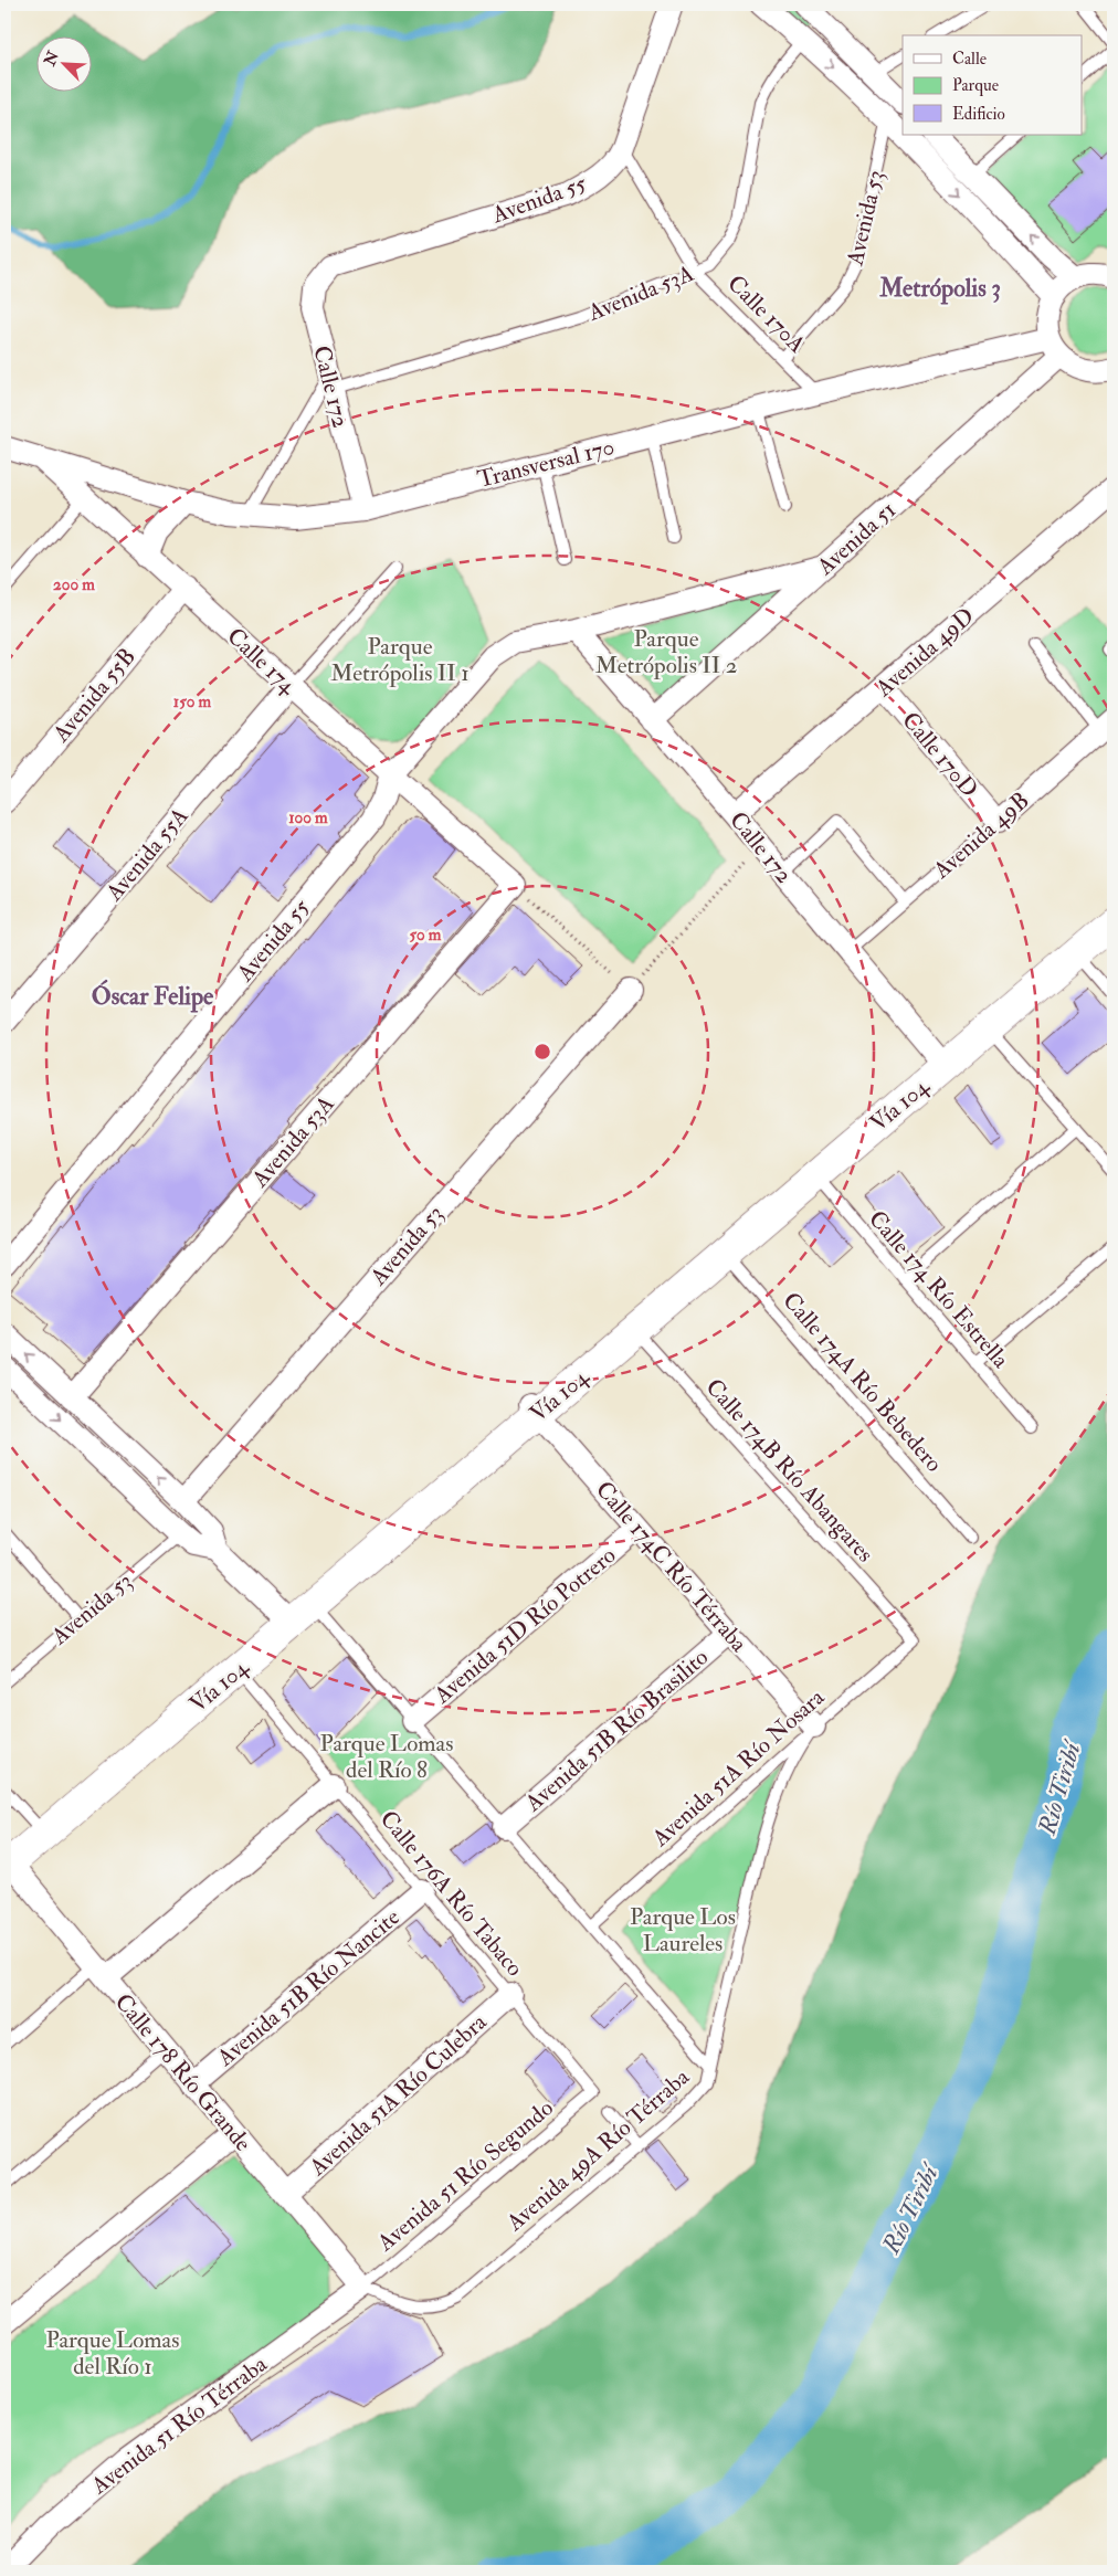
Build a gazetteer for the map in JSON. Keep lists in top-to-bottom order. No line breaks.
{"streets":{"main road":["Vía 104"],"street":["Avenida 55","Avenida 53","Avenida 53A","Calle 172","Transversal 170","Avenida 51","Avenida 49D","Calle 174","Avenida 55B","Calle 170D","Avenida 49B","Avenida 55A","Calle 174C Río Térraba","Avenida 51D Río Potrero","Avenida 51B Río Brasilito","Avenida 51B Río Nancite","Calle 178 Río Grande","Avenida 51A Río Culebra","Avenida 51 Río Térraba"],"lane":["Calle 170A","Calle 174 Río Estrella","Calle 174A Río Bebedero","Calle 174B Río Abangares","Avenida 51A Río Nosara","Calle 176A Río Tabaco","Avenida 49A Río Térraba","Avenida 51 Río Segundo"]},"crossings":[["Avenida 55","Calle 170A"],["Avenida 55","Calle 172"],["Avenida 55","Calle 174"],["Avenida 53","Calle 170A"],["Avenida 53A","Calle 170A"],["Avenida 53A","Calle 172"],["Avenida 53A","Calle 174"],["Calle 170A","Transversal 170"],["Calle 172","Transversal 170"],["Calle 172","Avenida 51"],["Calle 172","Avenida 49D"],["Calle 172","Avenida 49B"],["Calle 172","Vía 104"],["Transversal 170","Avenida 51"],["Transversal 170","Calle 174"],["Avenida 49D","Calle 170D"],["Calle 174","Avenida 55B"],["Calle 174","Avenida 55A"],["Calle 170D","Avenida 49B"],["Vía 104","Calle 174 Río Estrella"],["Vía 104","Calle 174A Río Bebedero"],["Vía 104","Calle 174B Río Abangares"],["Vía 104","Calle 174C Río Térraba"],["Vía 104","Calle 176A Río Tabaco"],["Vía 104","Calle 178 Río Grande"],["Calle 174B Río Abangares","Avenida 51A Río Nosara"],["Calle 174C Río Térraba","Avenida 51D Río Potrero"],["Calle 174C Río Térraba","Avenida 51B Río Brasilito"],["Calle 174C Río Térraba","Avenida 51A Río Nosara"],["Calle 174C Río Térraba","Avenida 49A Río Térraba"],["Avenida 51A Río Nosara","Avenida 49A Río Térraba"],["Calle 176A Río Tabaco","Avenida 51B Río Nancite"],["Calle 176A Río Tabaco","Avenida 51A Río Culebra"],["Calle 176A Río Tabaco","Avenida 51 Río Segundo"],["Avenida 51B Río Nancite","Calle 178 Río Grande"],["Calle 178 Río Grande","Avenida 51A Río Culebra"],["Calle 178 Río Grande","Avenida 49A Río Térraba"],["Calle 178 Río Grande","Avenida 51 Río Segundo"],["Calle 178 Río Grande","Avenida 51 Río Térraba"],["Avenida 49A Río Térraba","Avenida 51 Río Segundo"],["Avenida 49A Río Térraba","Avenida 51 Río Térraba"],["Avenida 51 Río Segundo","Avenida 51 Río Térraba"]],"districts":["Metrópolis 3","Óscar Felipe"],"water":["Río Tiribí"],"parks":["Parque Metrópolis II 2","Parque Metrópolis II 1","Parque Lomas del Río 8","Parque Los Laureles","Parque Lomas del Río 1"],"legend":["Calle","Parque","Edificio"],"north":"top left","rings":["200 m","150 m","100 m","50 m"]}
